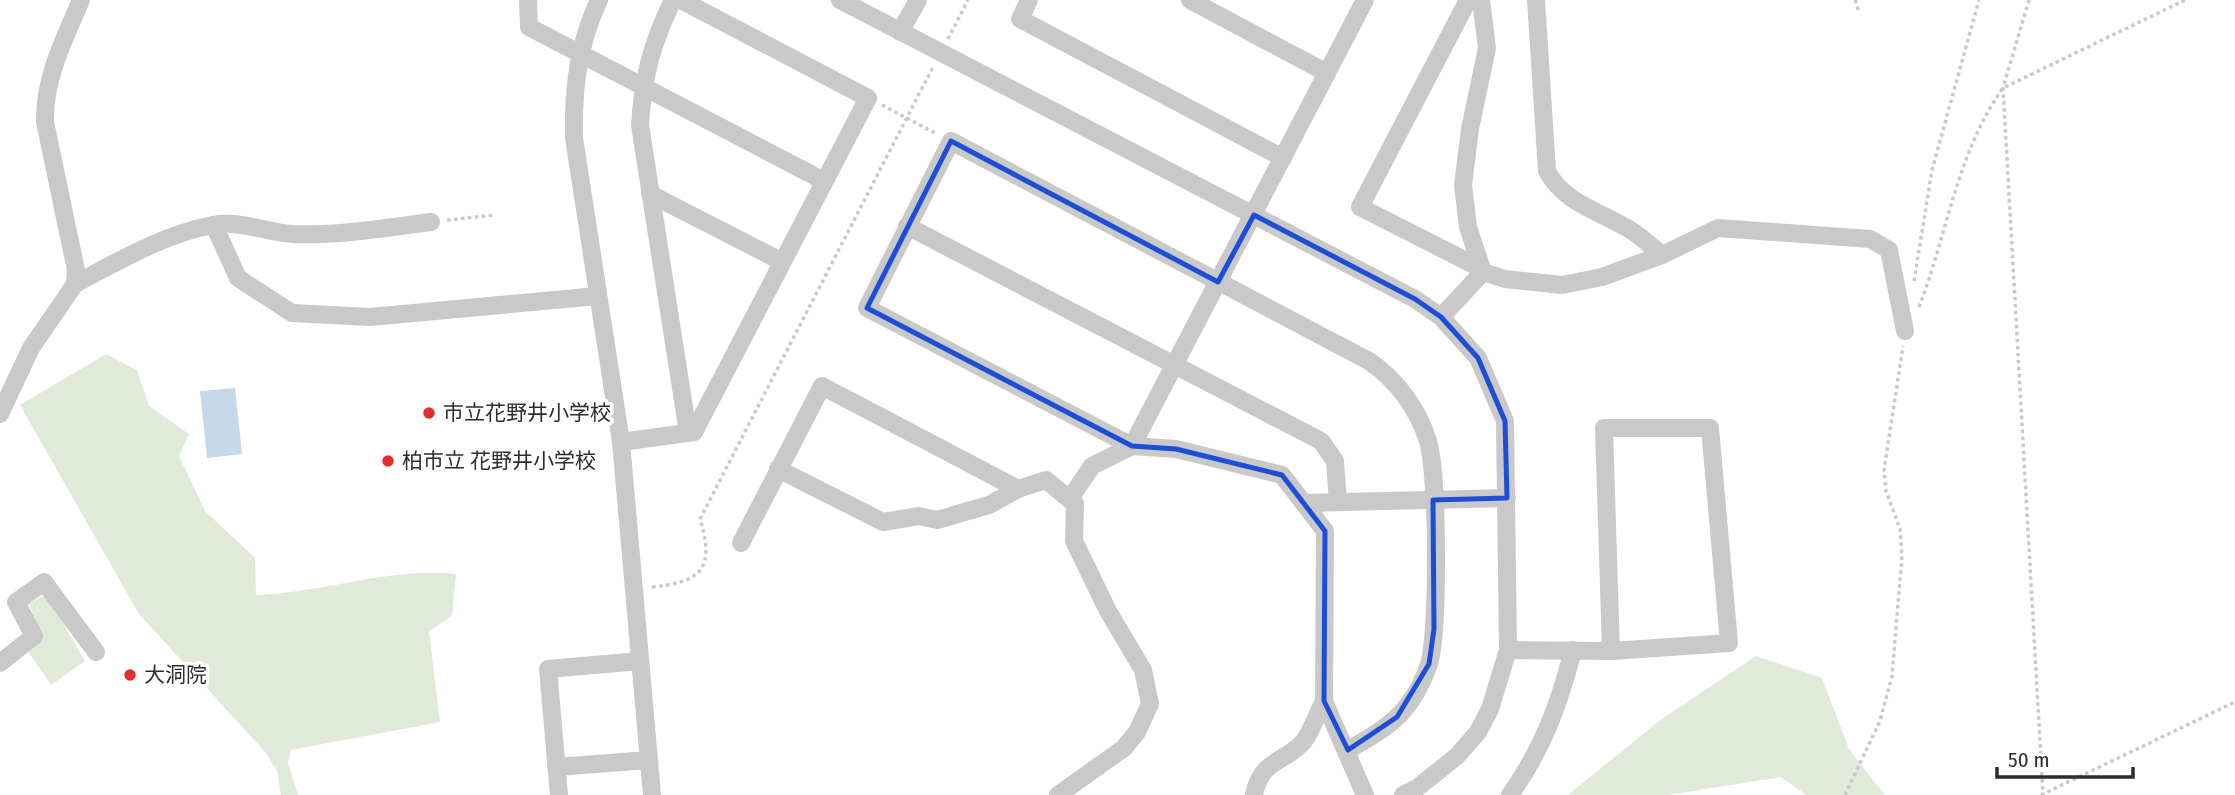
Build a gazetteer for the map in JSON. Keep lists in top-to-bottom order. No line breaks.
{"places":["市立花野井小学校","柏市立 花野井小学校","大洞院"],"scale_bar":"50 m"}
